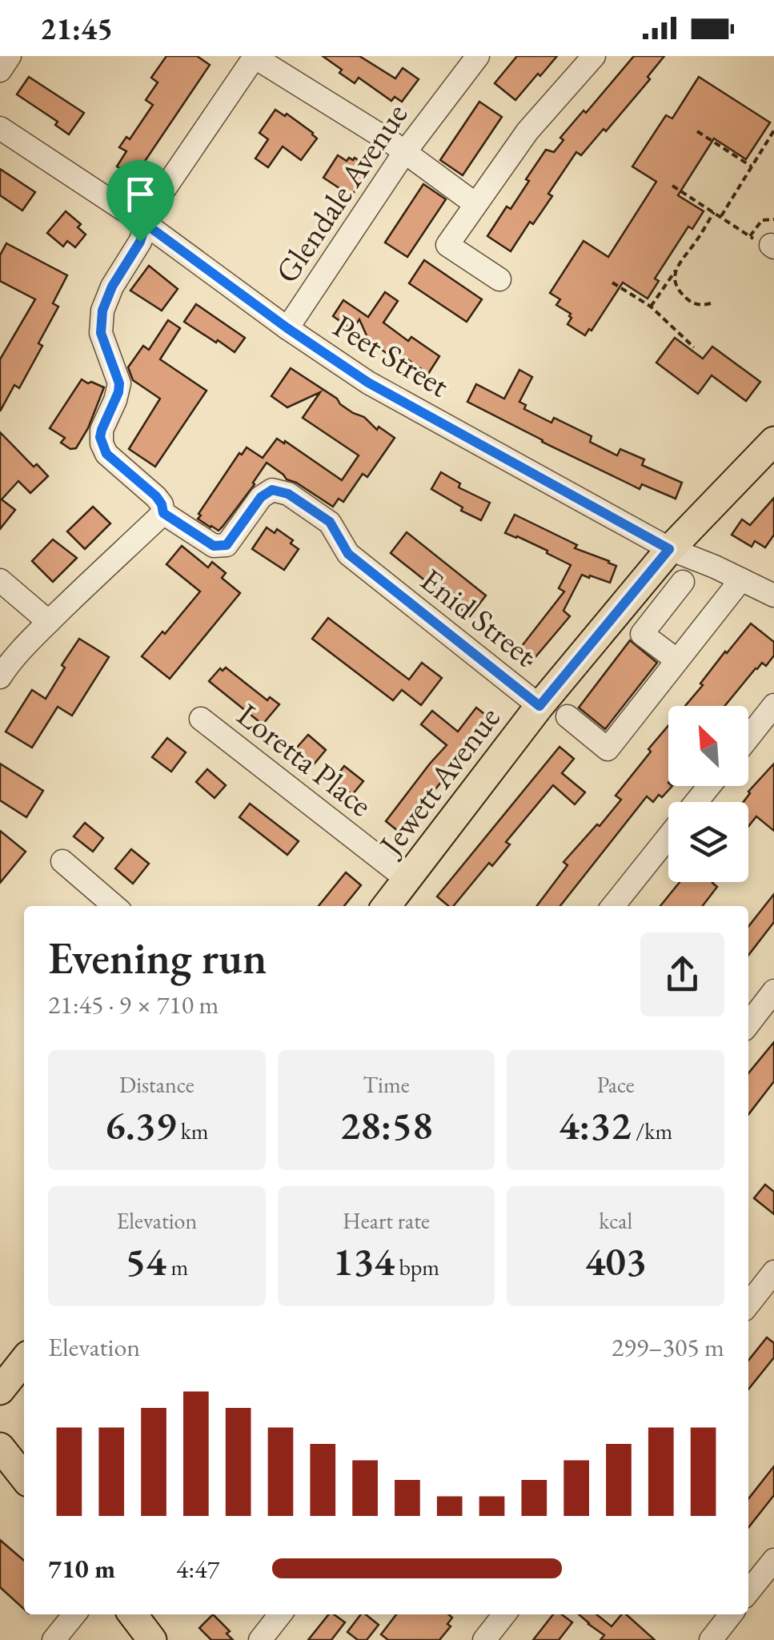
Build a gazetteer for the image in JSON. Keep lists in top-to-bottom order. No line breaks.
{"streets":{"main road":["Jewett Avenue"],"street":["Glendale Avenue","Peet Street","Enid Street","Loretta Place"]},"crossings":[["Glendale Avenue","Peet Street"],["Peet Street","Jewett Avenue"],["Enid Street","Jewett Avenue"],["Loretta Place","Jewett Avenue"]],"north":"top left","page":{"status":"21:45","heading":["Evening run","21:45 · 9 × 710 m"],"stats":[["Distance","6.39 km"],["Time","28:58"],["Pace","4:32 /km"],["Elevation","54 m"],["Heart rate","134 bpm"],["kcal","403"]],"chart":["Elevation","299–305 m"],"list":[{"name":"710 m","note":"4:47"}]}}
